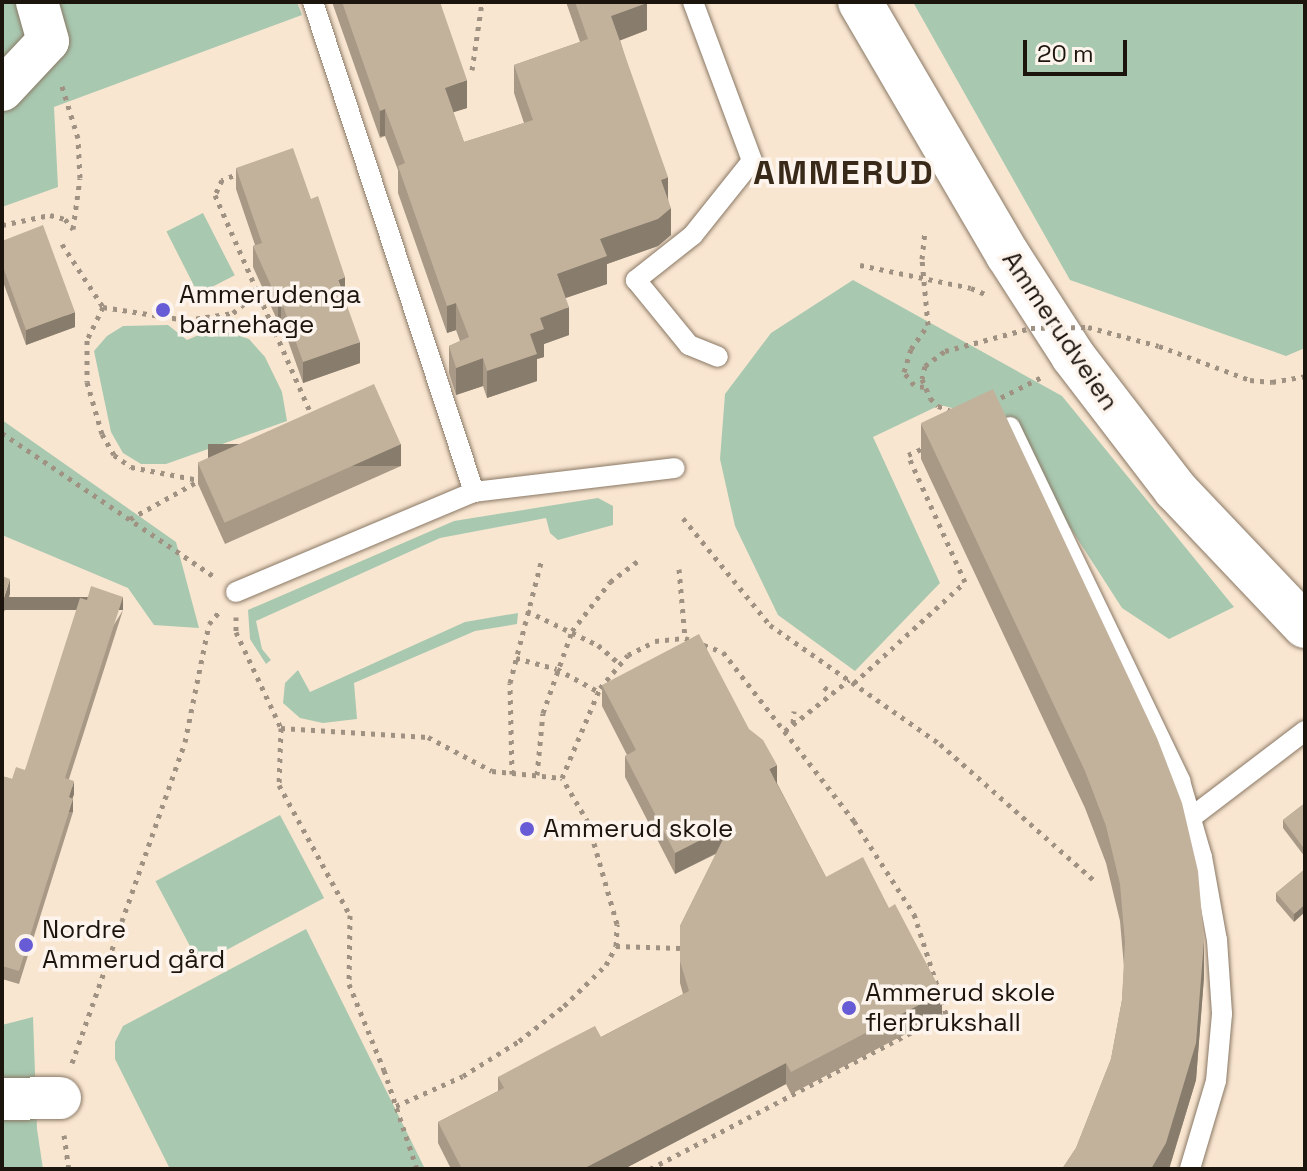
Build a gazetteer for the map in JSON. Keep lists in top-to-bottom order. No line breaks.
{"streets":{"street":["Ammerudveien"]},"districts":["AMMERUD"],"places":["Ammerudenga barnehage","Ammerud skole","Nordre Ammerud gård","Ammerud skole flerbrukshall"],"scale_bar":"20 m"}
